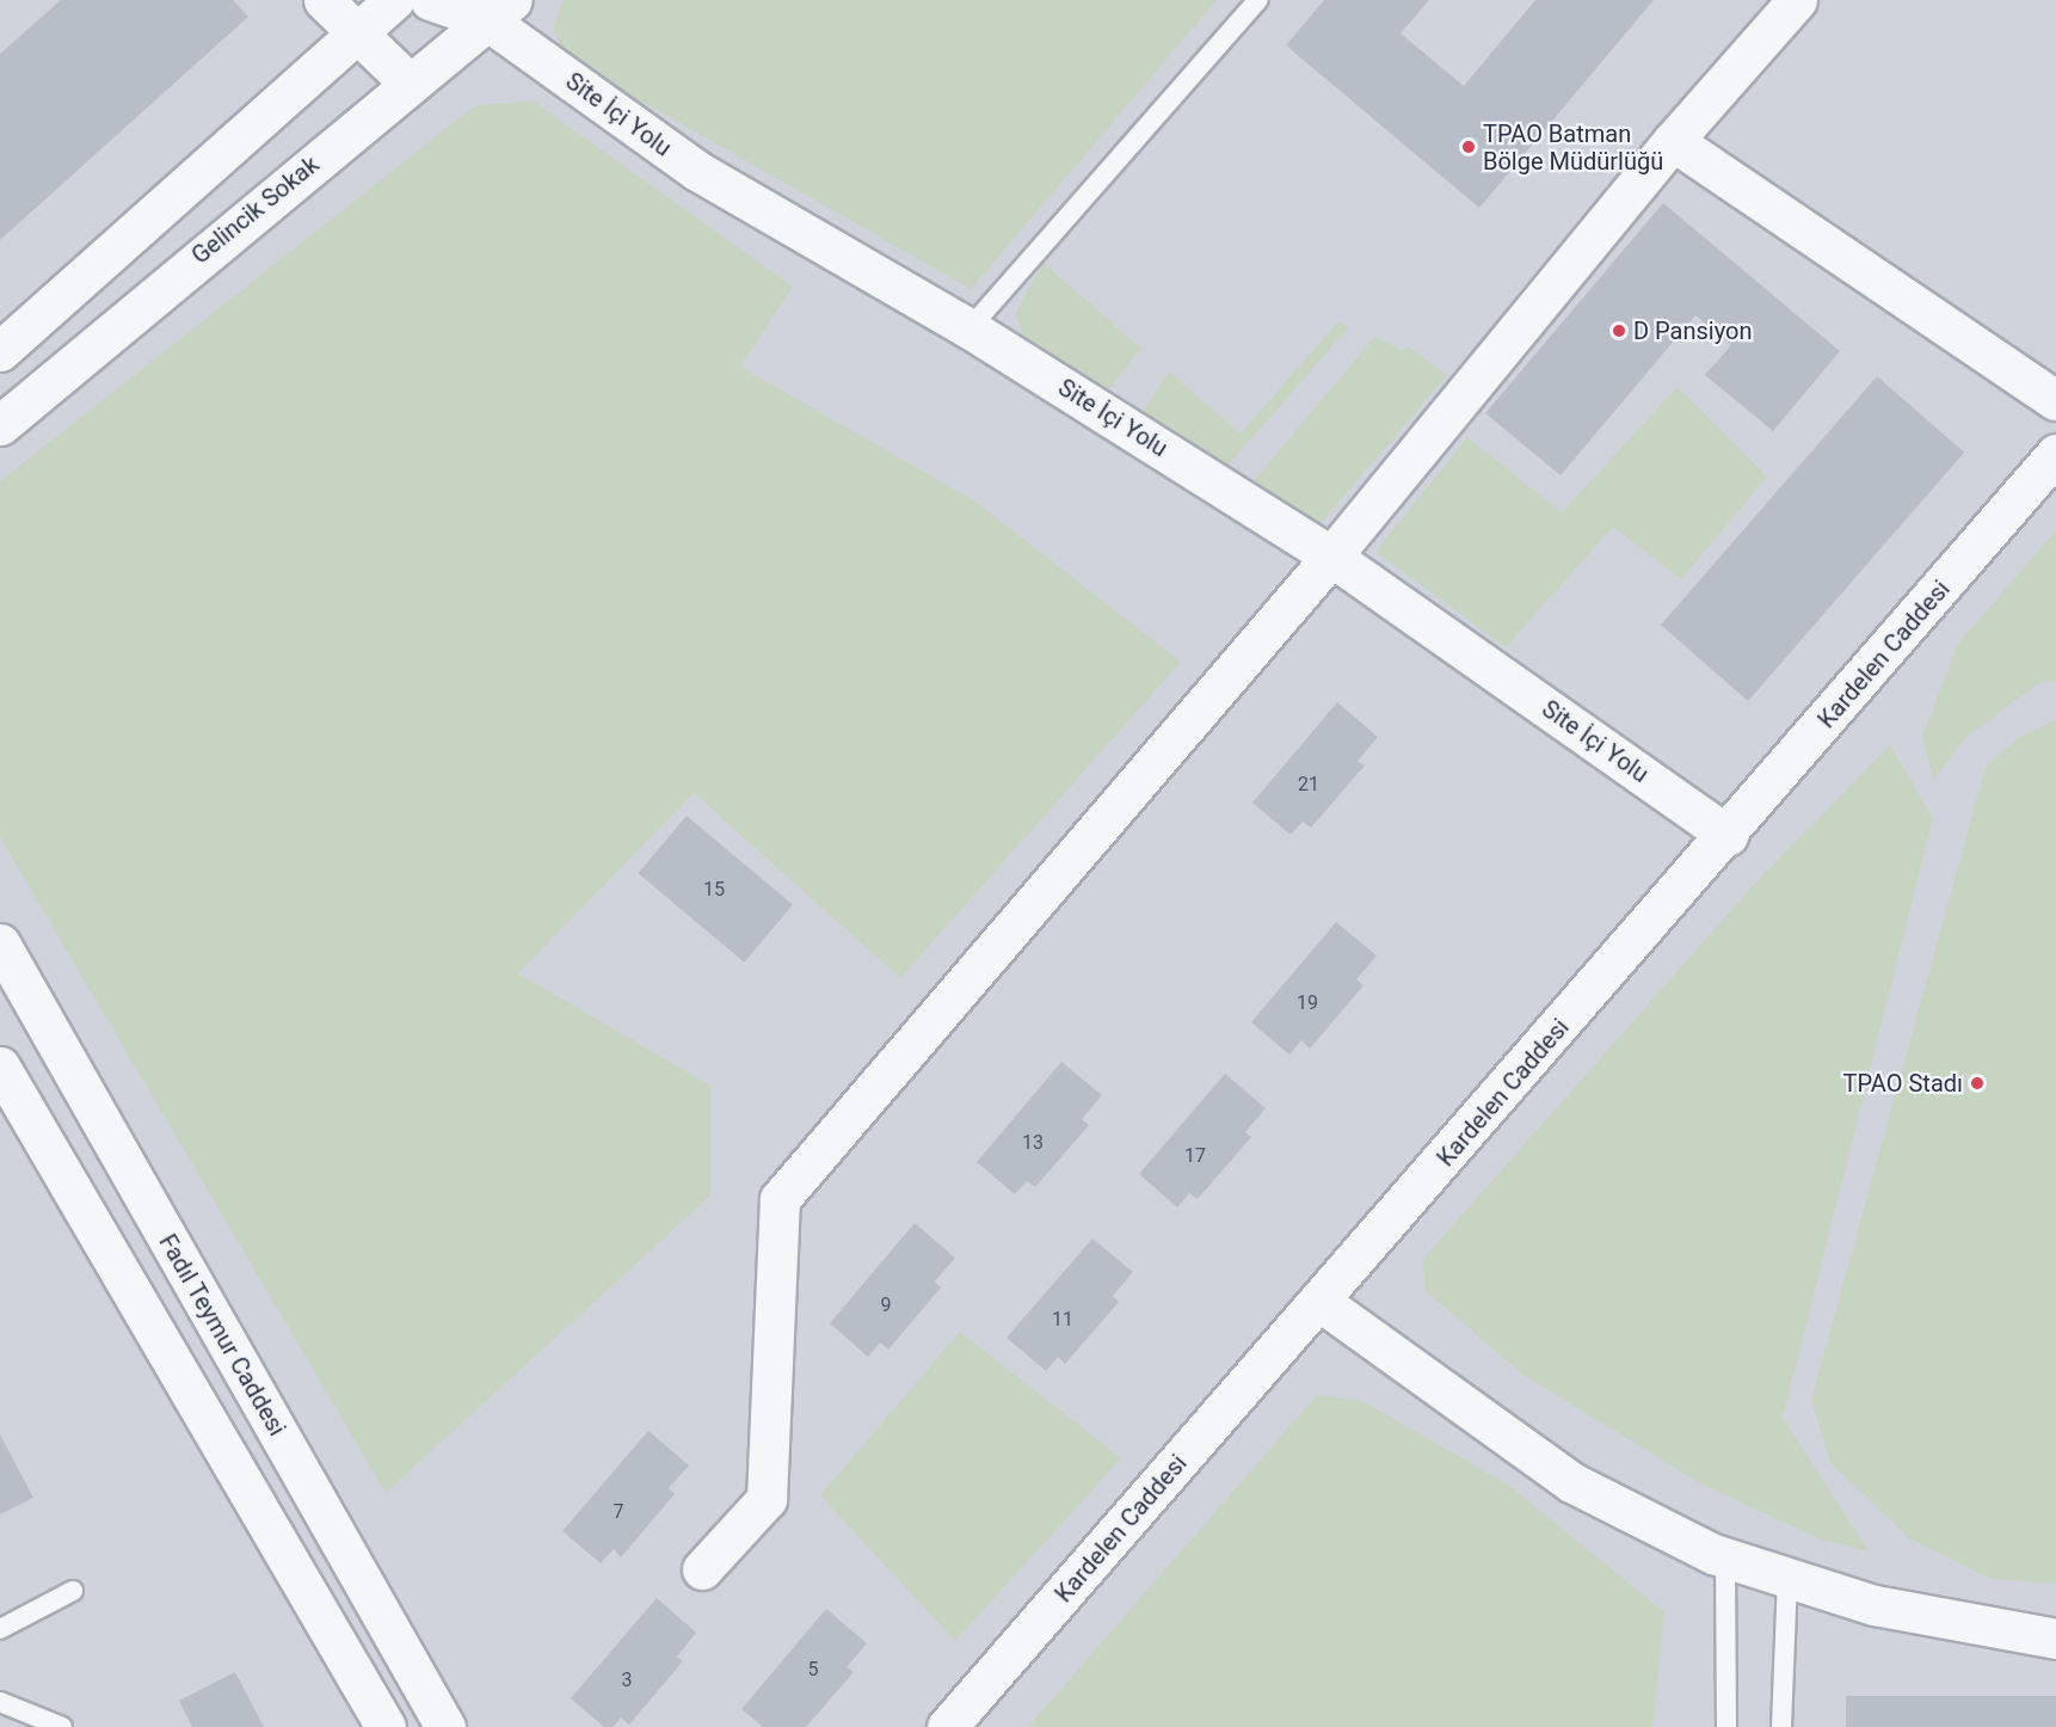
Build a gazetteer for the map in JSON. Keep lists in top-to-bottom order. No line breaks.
{"streets":{"street":["Site İçi Yolu","Gelincik Sokak","Kardelen Caddesi","Fadıl Teymur Caddesi"]},"crossings":[["Site İçi Yolu","Gelincik Sokak"],["Site İçi Yolu","Kardelen Caddesi"]],"places":["TPAO Batman Bölge Müdürlüğü","D Pansiyon","TPAO Stadı"],"house_numbers":["21","15","19","13","17","9","11","7","5","3"]}
